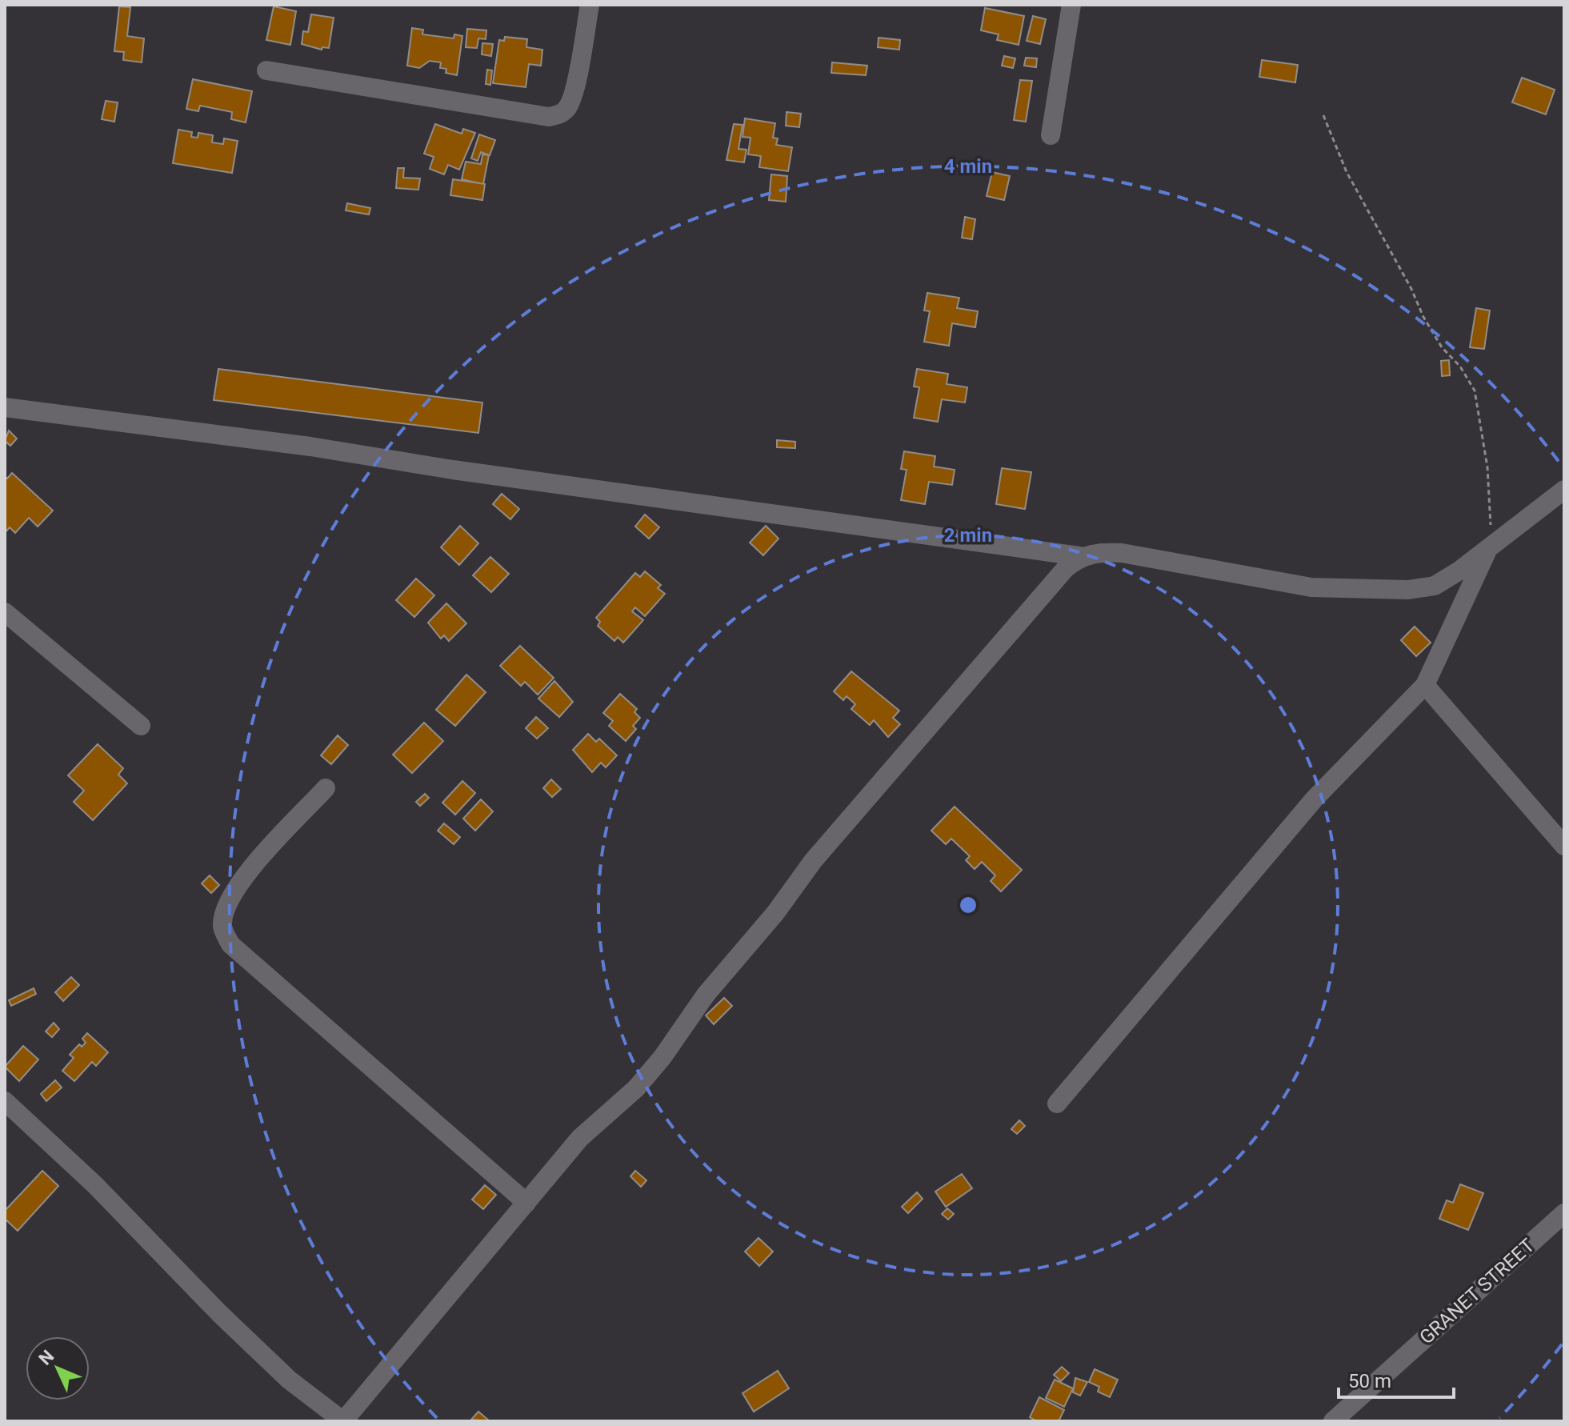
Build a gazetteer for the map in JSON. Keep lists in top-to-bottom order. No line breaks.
{"streets":{"street":["GRANET STREET"]},"scale_bar":"50 m","north":"top left","rings":["4 min","2 min"]}
